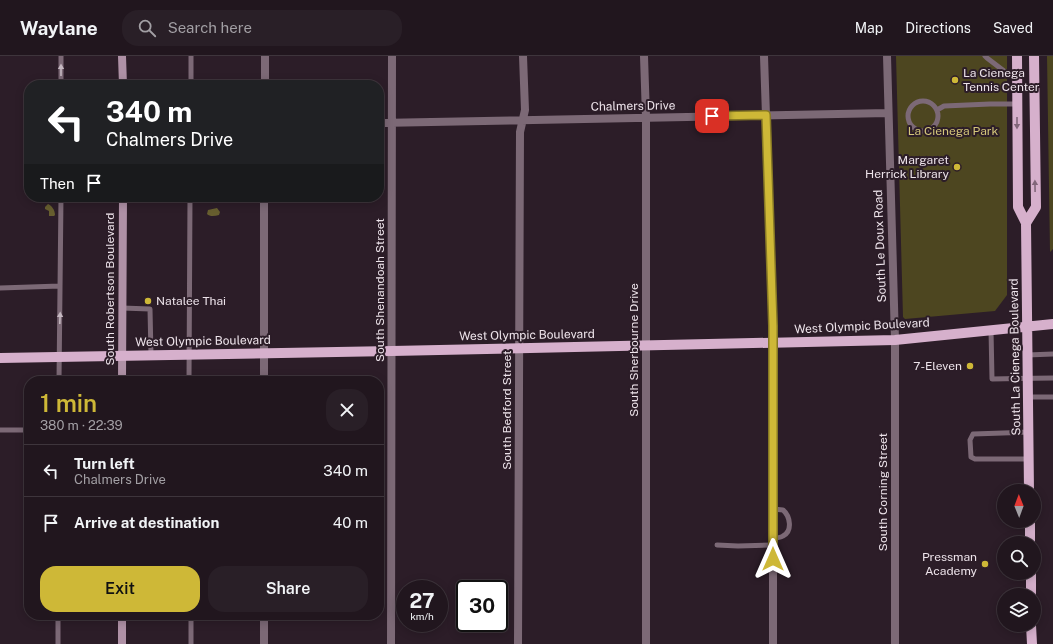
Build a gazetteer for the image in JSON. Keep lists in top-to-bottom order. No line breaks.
{"streets":{"main road":["South Robertson Boulevard","West Olympic Boulevard","South La Cienega Boulevard"],"street":["Chalmers Drive","South Le Doux Road","South Shenandoah Street","South Sherbourne Drive","South Bedford Street","South Corning Street"]},"crossings":[["Chalmers Drive","South Le Doux Road"],["Chalmers Drive","South Shenandoah Street"],["Chalmers Drive","South Sherbourne Drive"],["Chalmers Drive","South Bedford Street"],["South Le Doux Road","West Olympic Boulevard"],["South Le Doux Road","South Corning Street"],["South Robertson Boulevard","West Olympic Boulevard"],["South Shenandoah Street","West Olympic Boulevard"],["West Olympic Boulevard","South Sherbourne Drive"],["West Olympic Boulevard","South La Cienega Boulevard"],["West Olympic Boulevard","South Bedford Street"],["West Olympic Boulevard","South Corning Street"]],"parks":["La Cienega Park"],"places":["La Cienega Tennis Center","Margaret Herrick Library","Natalee Thai","7-Eleven","Pressman Academy"],"north":"top","page":{"header":"Waylane","search":"Search here","nav":["Map","Directions","Saved"],"turn":["340 m","Chalmers Drive"],"then":"Then","heading":["1 min","380 m · 22:39"],"list":[{"name":"Turn left","note":"Chalmers Drive","value":"340 m"},{"name":"Arrive at destination","value":"40 m"}],"buttons":["Exit","Share"],"speed":"27 km/h","limit":"30"}}
